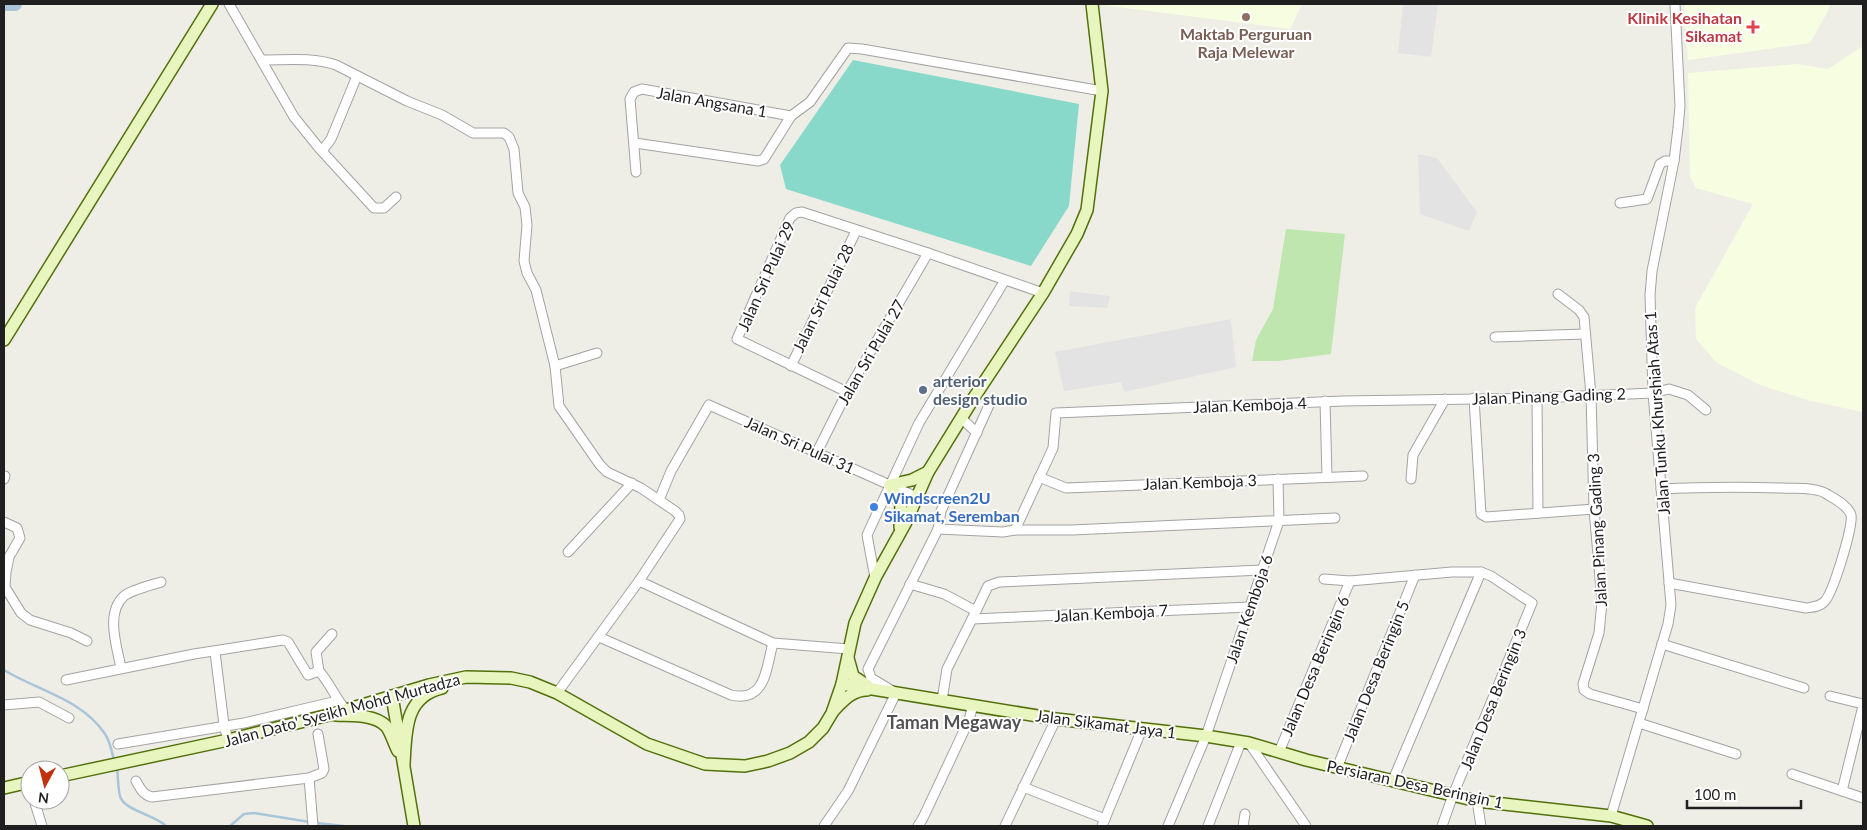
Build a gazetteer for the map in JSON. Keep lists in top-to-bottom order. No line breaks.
{"streets":{"main road":["Jalan Dato' Syeikh Mohd Murtadza","Jalan Sikamat Jaya 1","Persiaran Desa Beringin 1"],"street":["Jalan Angsana 1","Jalan Sri Pulai 29","Jalan Sri Pulai 28","Jalan Sri Pulai 27","Jalan Pinang Gading 2","Jalan Kemboja 4","Jalan Tunku Khurshiah Atas 1","Jalan Sri Pulai 31","Jalan Kemboja 3","Jalan Pinang Gading 3","Jalan Kemboja 6","Jalan Kemboja 7","Jalan Desa Beringin 6","Jalan Desa Beringin 5","Jalan Desa Beringin 3"]},"crossings":[["Jalan Sri Pulai 29","Jalan Sri Pulai 28"],["Jalan Sri Pulai 27","Jalan Sri Pulai 31"],["Jalan Pinang Gading 2","Jalan Kemboja 4"],["Jalan Pinang Gading 2","Jalan Tunku Khurshiah Atas 1"],["Jalan Pinang Gading 2","Jalan Pinang Gading 3"],["Jalan Kemboja 4","Jalan Kemboja 3"],["Jalan Tunku Khurshiah Atas 1","Jalan Pinang Gading 3"],["Jalan Tunku Khurshiah Atas 1","Persiaran Desa Beringin 1"],["Jalan Sri Pulai 31","Jalan Dato' Syeikh Mohd Murtadza"],["Jalan Kemboja 3","Jalan Kemboja 6"],["Jalan Kemboja 6","Jalan Kemboja 7"],["Jalan Kemboja 6","Jalan Sikamat Jaya 1"],["Jalan Desa Beringin 6","Jalan Sikamat Jaya 1"],["Jalan Desa Beringin 6","Persiaran Desa Beringin 1"],["Jalan Desa Beringin 5","Persiaran Desa Beringin 1"],["Jalan Desa Beringin 3","Persiaran Desa Beringin 1"],["Jalan Dato' Syeikh Mohd Murtadza","Jalan Sikamat Jaya 1"],["Jalan Sikamat Jaya 1","Persiaran Desa Beringin 1"]],"districts":["Taman Megaway"],"places":{"other":["Maktab Perguruan Raja Melewar","arterior design studio","Windscreen2U Sikamat, Seremban"],"health":["Klinik Kesihatan Sikamat"]},"scale_bar":"100 m","north":"bottom"}
